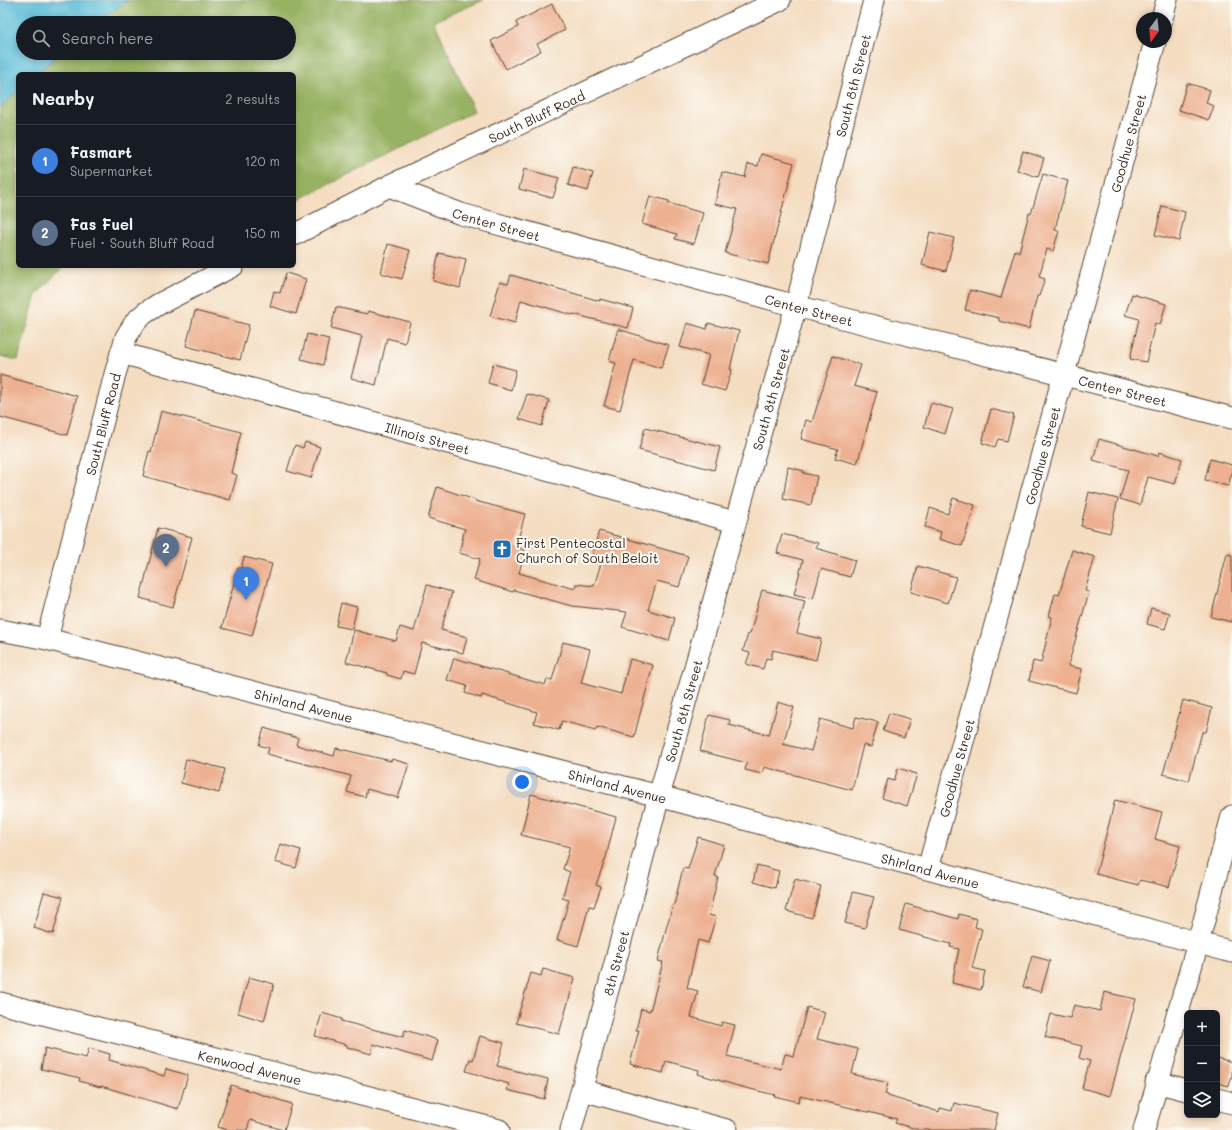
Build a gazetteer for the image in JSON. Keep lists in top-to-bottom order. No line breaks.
{"streets":{"street":["South 8th Street","South Bluff Road","Goodhue Street","Center Street","Illinois Street","Shirland Avenue","8th Street","Kenwood Avenue"]},"crossings":[["South 8th Street","Center Street"],["South 8th Street","Illinois Street"],["South 8th Street","Shirland Avenue"],["South 8th Street","8th Street"],["South Bluff Road","Center Street"],["South Bluff Road","Illinois Street"],["South Bluff Road","Shirland Avenue"],["Goodhue Street","Center Street"],["Goodhue Street","Shirland Avenue"],["Shirland Avenue","8th Street"]],"places":{"church":["First Pentecostal Church of South Beloit"]},"north":"bottom","page":{"search":"Search here","heading":["Nearby","2 results"],"list":[{"mark":"1","name":"Fasmart","note":"Supermarket","value":"120 m"},{"mark":"2","name":"Fas Fuel","note":"Fuel · South Bluff Road","value":"150 m"}],"pins":["2","1"],"map_buttons":["+","−"]}}
